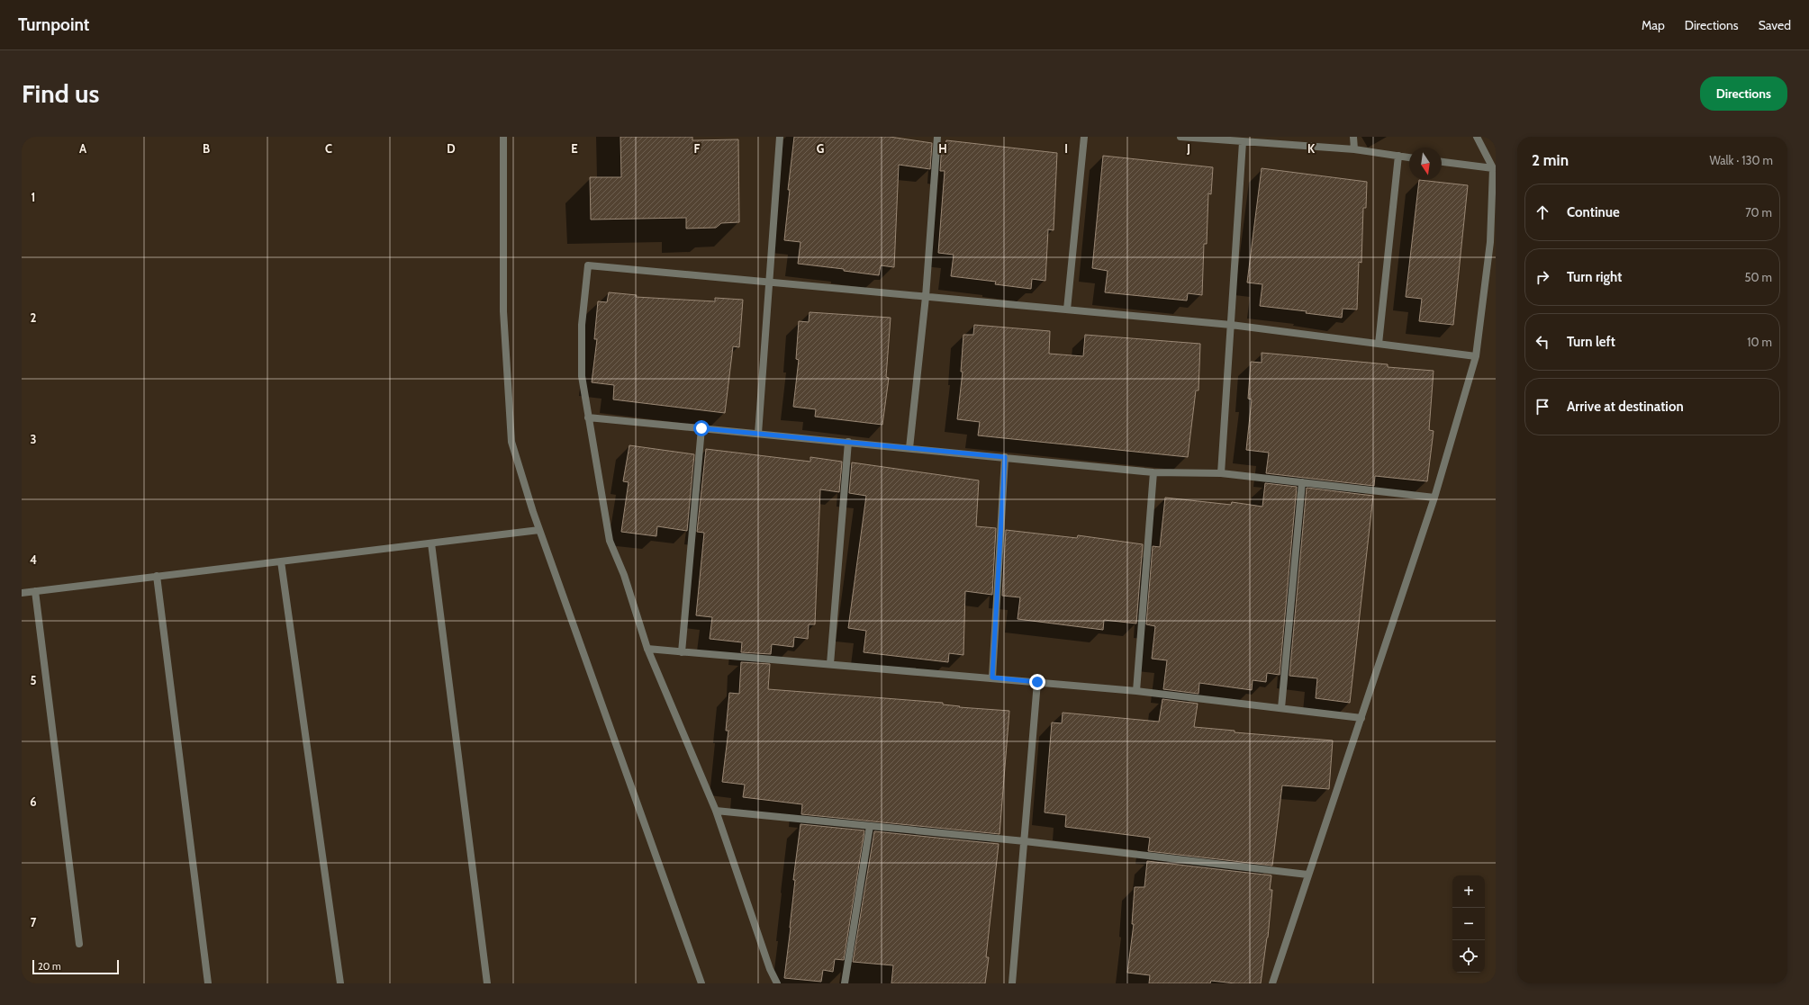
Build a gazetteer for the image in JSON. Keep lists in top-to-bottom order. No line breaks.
{"scale_bar":"20 m","north":"bottom","page":{"header":"Turnpoint","nav":["Map","Directions","Saved"],"buttons":"Directions","title":"Find us","heading":["2 min","Walk · 130 m"],"list":[["Continue","70 m"],["Turn right","50 m"],["Turn left","10 m"],"Arrive at destination"],"map_buttons":["+","−"],"scale":"20 m"},"grid":{"columns":["A","B","C","D","E","F","G","H","I","J","K"],"rows":["1","2","3","4","5","6","7"]}}
